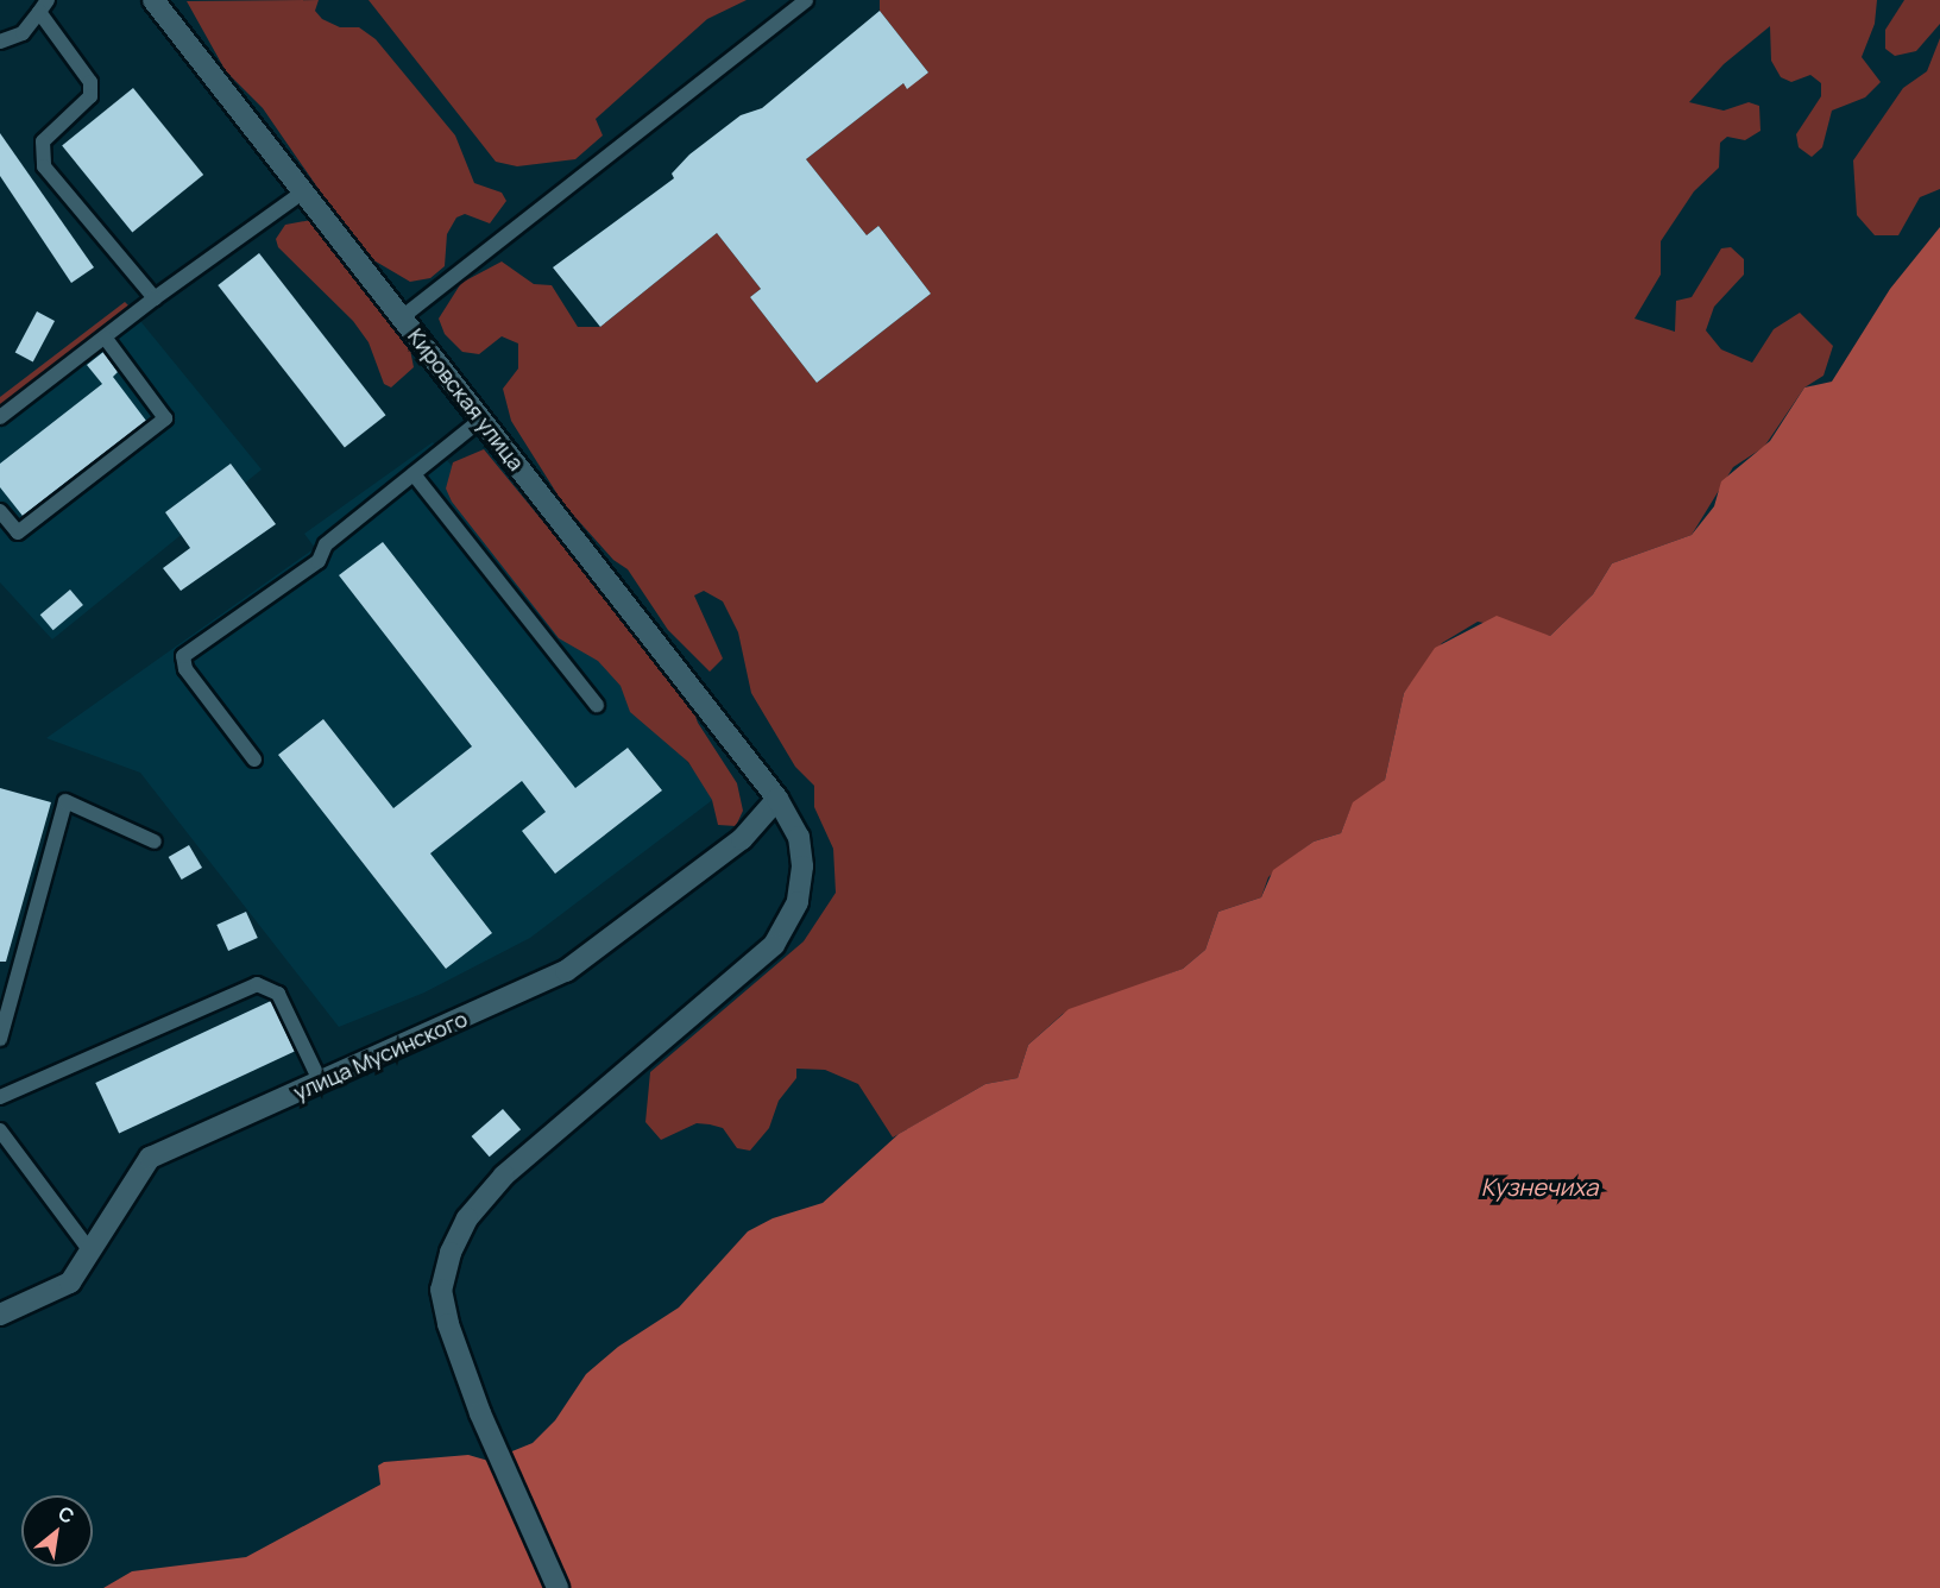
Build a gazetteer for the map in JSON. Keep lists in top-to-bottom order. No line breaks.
{"streets":{"street":["Кировская улица","улица Мусинского"]},"crossings":[["Кировская улица","улица Мусинского"]],"water":["Кузнечиха"],"north":"top right"}
